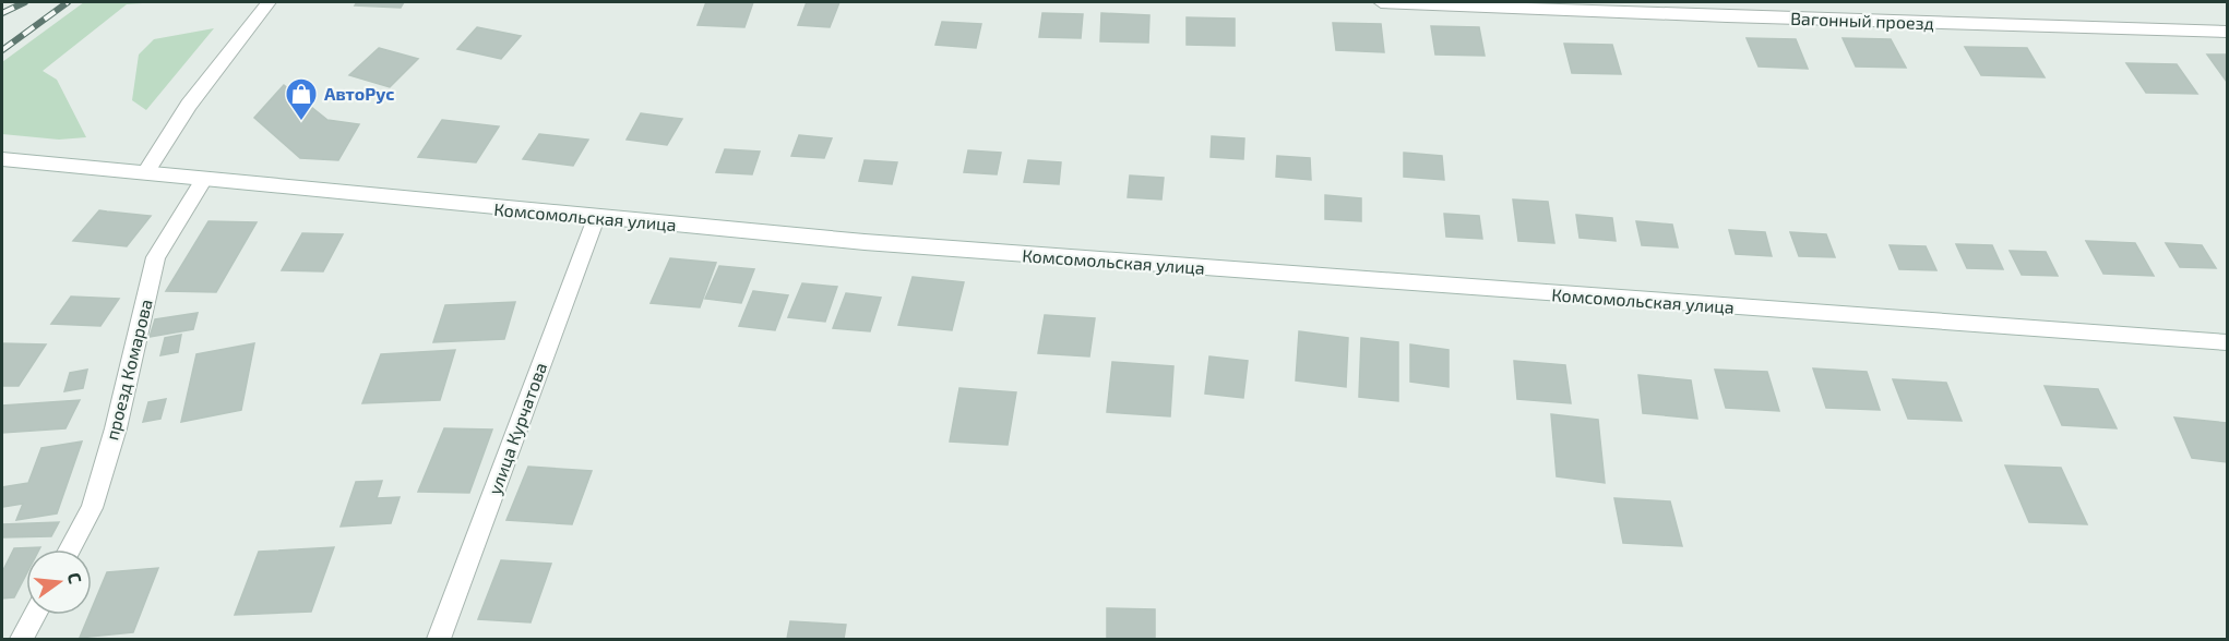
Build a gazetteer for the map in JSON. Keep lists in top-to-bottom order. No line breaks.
{"streets":{"main road":["Вагонный проезд","Комсомольская улица","проезд Комарова","улица Курчатова"]},"crossings":[["Комсомольская улица","проезд Комарова"],["Комсомольская улица","улица Курчатова"]],"places":{"shop":["АвтоРус"]},"north":"right"}
